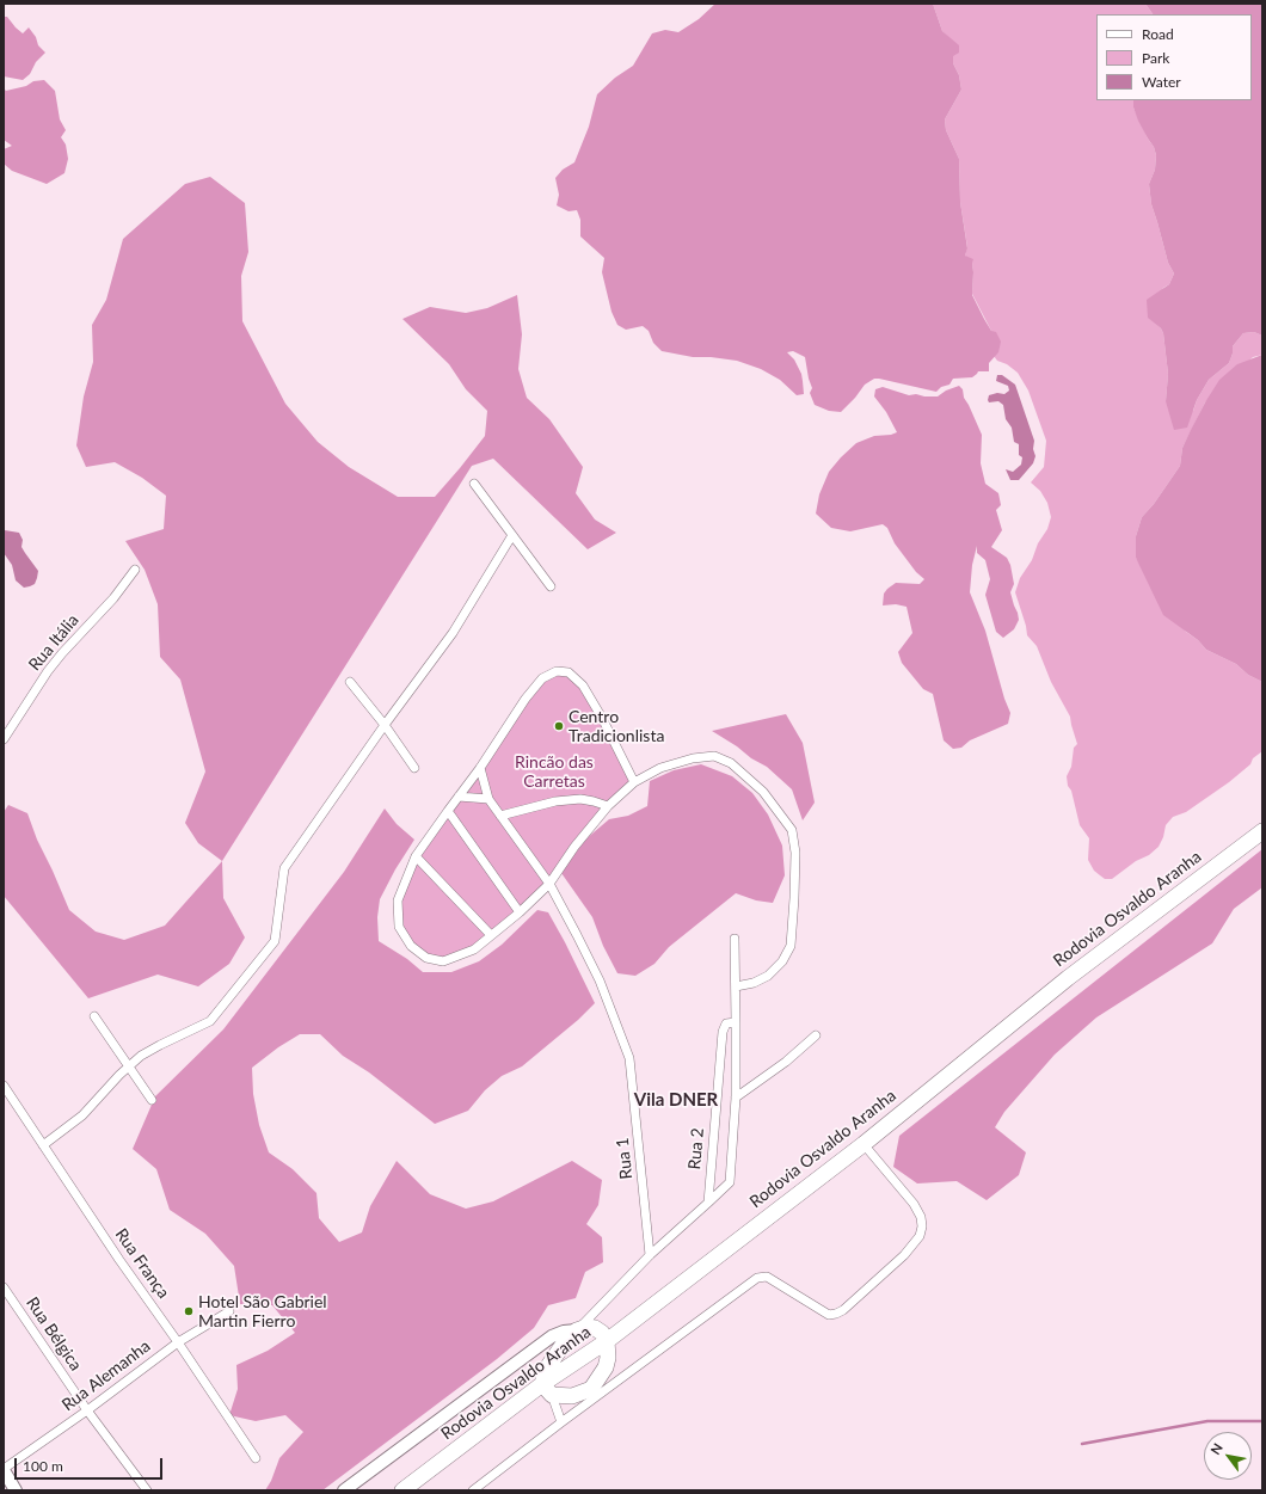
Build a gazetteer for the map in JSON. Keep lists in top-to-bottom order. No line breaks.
{"streets":{"highway":["Rodovia Osvaldo Aranha"],"street":["Rua Itália","Rua 2","Rua 1","Rua França","Rua Bélgica","Rua Alemanha"]},"crossings":[["Rua França","Rua Alemanha"],["Rua Bélgica","Rua Alemanha"]],"districts":["Vila DNER"],"parks":["Rincão das Carretas"],"places":["Centro Tradicionlista","Hotel São Gabriel Martin Fierro"],"legend":["Road","Park","Water"],"scale_bar":"100 m","north":"top left"}
